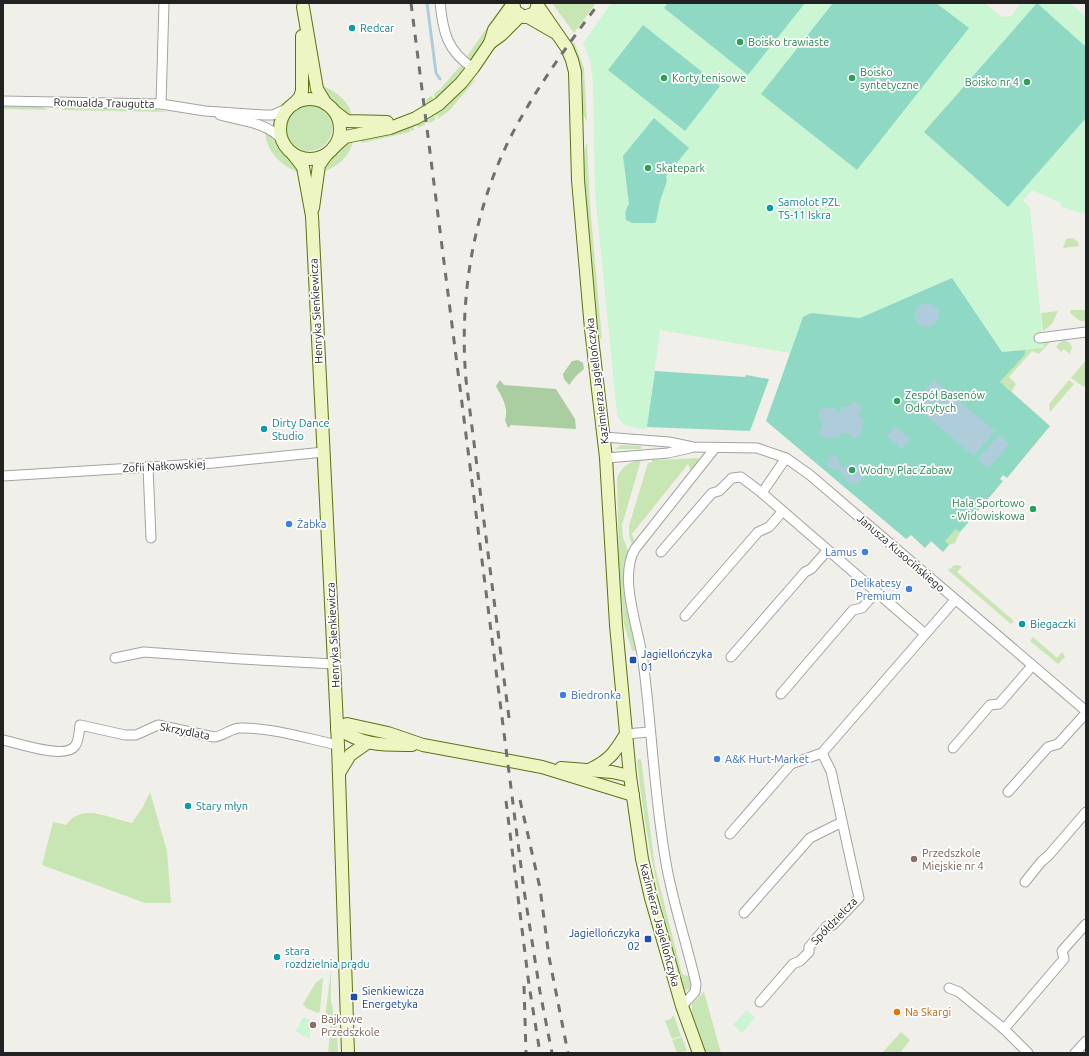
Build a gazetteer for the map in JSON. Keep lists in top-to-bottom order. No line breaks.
{"streets":{"main road":["Henryka Sienkiewicza","Kazimierza Jagiellończyka"],"street":["Romualda Traugutta","Zofii Nałkowskiej","Janusza Kusocińskiego","Skrzydlata","Spółdzielcza"]},"crossings":[["Romualda Traugutta","Henryka Sienkiewicza"],["Henryka Sienkiewicza","Zofii Nałkowskiej"],["Henryka Sienkiewicza","Skrzydlata"],["Kazimierza Jagiellończyka","Janusza Kusocińskiego"]],"places":{"other":["Redcar","Boisko trawiaste","Korty tenisowe","Boisko syntetyczne","Boisko nr 4","Skatepark","Samolot PZL TS-11 Iskra","Zespół Basenów Odkrytych","Dirty Dance Studio","Wodny Plac Zabaw","Hala Sportowo - Widowiskowa","Żabka","Lamus","Delikatesy Premium","Biegaczki","Biedronka","A&K Hurt-Market","Stary młyn","Przedszkole Miejskie nr 4","stara rozdzielnia prądu","Na Skargi","Bajkowe Przedszkole"],"transit":["Jagiellończyka 01","Jagiellończyka 02","Sienkiewicza Energetyka"]}}
